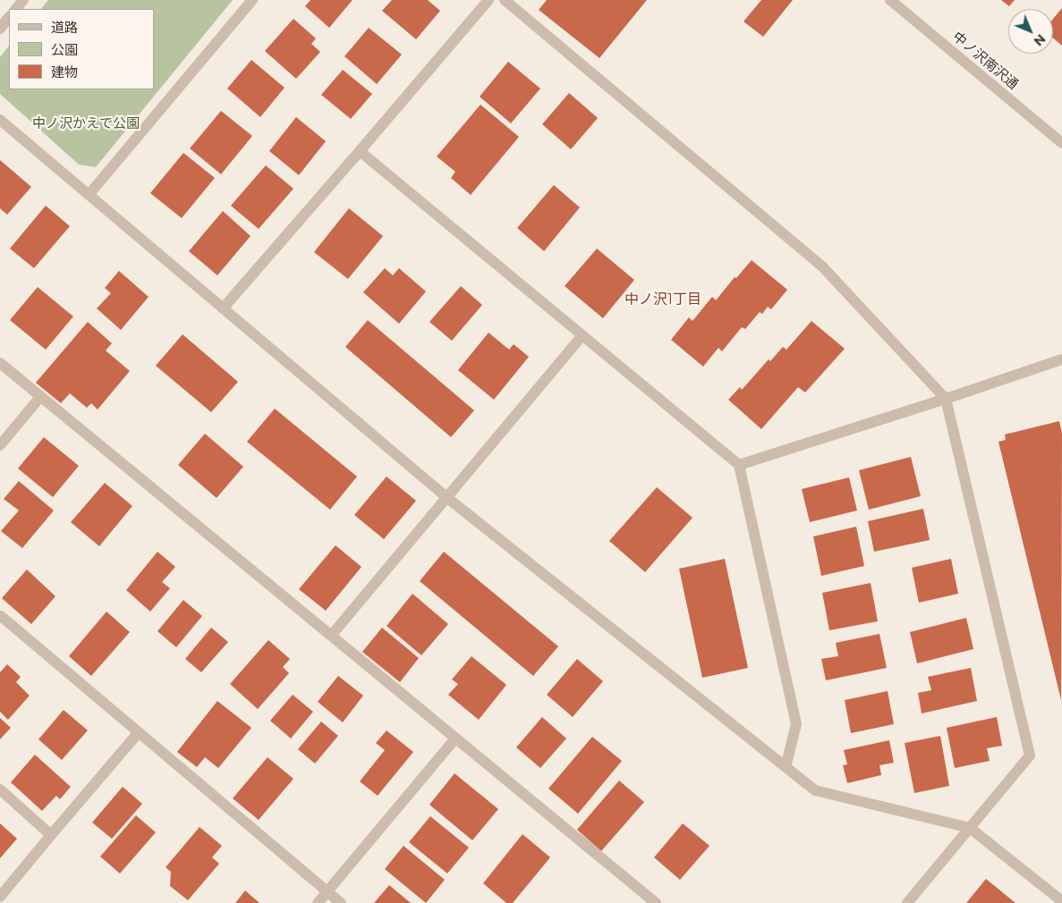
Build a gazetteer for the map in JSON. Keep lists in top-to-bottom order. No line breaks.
{"streets":{"street":["中ノ沢南沢通"]},"districts":["中ノ沢1丁目"],"parks":["中ノ沢かえで公園"],"legend":["道路","公園","建物"],"north":"bottom right"}
